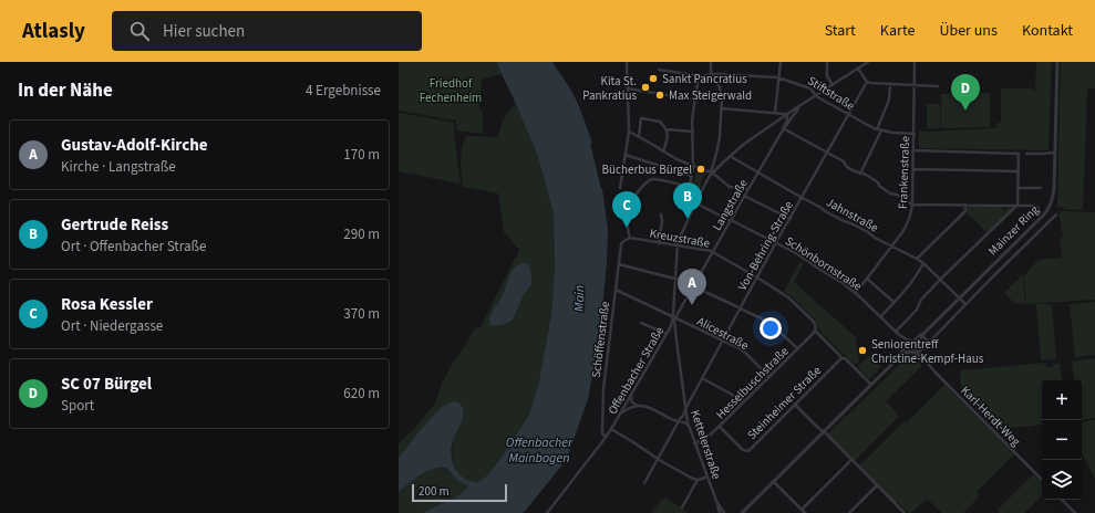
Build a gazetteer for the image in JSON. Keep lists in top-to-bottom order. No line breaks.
{"streets":{"street":["Stiftstraße","Frankenstraße","Langstraße","Jahnstraße","Mainzer Ring","Kreuzstraße","Von-Behring-Straße","Schönbornstraße","Alicestraße","Schöffenstraße","Offenbacher Straße","Hesselbuschstraße","Steinheimer Straße","Karl-Herdt-Weg","Kettelerstraße"]},"crossings":[["Stiftstraße","Frankenstraße"],["Stiftstraße","Von-Behring-Straße"],["Frankenstraße","Jahnstraße"],["Frankenstraße","Schönbornstraße"],["Langstraße","Jahnstraße"],["Langstraße","Kreuzstraße"],["Langstraße","Schönbornstraße"],["Langstraße","Alicestraße"],["Langstraße","Offenbacher Straße"],["Langstraße","Kettelerstraße"],["Jahnstraße","Mainzer Ring"],["Jahnstraße","Von-Behring-Straße"],["Kreuzstraße","Von-Behring-Straße"],["Kreuzstraße","Schönbornstraße"],["Kreuzstraße","Schöffenstraße"],["Kreuzstraße","Offenbacher Straße"],["Kreuzstraße","Hesselbuschstraße"],["Von-Behring-Straße","Schönbornstraße"],["Von-Behring-Straße","Alicestraße"],["Von-Behring-Straße","Kettelerstraße"],["Schönbornstraße","Offenbacher Straße"],["Schönbornstraße","Karl-Herdt-Weg"],["Alicestraße","Schöffenstraße"],["Alicestraße","Offenbacher Straße"],["Alicestraße","Hesselbuschstraße"],["Alicestraße","Kettelerstraße"],["Schöffenstraße","Offenbacher Straße"],["Offenbacher Straße","Kettelerstraße"],["Hesselbuschstraße","Steinheimer Straße"],["Hesselbuschstraße","Kettelerstraße"]],"water":["Main","Offenbacher Mainbogen"],"parks":["Friedhof Fechenheim"],"places":["Sankt Pancratius","Kita St. Pankratius","Max Steigerwald","Bücherbus Bürgel","Seniorentreff Christine-Kempf-Haus"],"scale_bar":"200 m","page":{"header":"Atlasly","search":"Hier suchen","nav":["Start","Karte","Über uns","Kontakt"],"heading":["In der Nähe","4 Ergebnisse"],"pins":["D","B","C","A"],"list":[{"mark":"A","name":"Gustav-Adolf-Kirche","note":"Kirche · Langstraße","value":"170 m"},{"mark":"B","name":"Gertrude Reiss","note":"Ort · Offenbacher Straße","value":"290 m"},{"mark":"C","name":"Rosa Kessler","note":"Ort · Niedergasse","value":"370 m"},{"mark":"D","name":"SC 07 Bürgel","note":"Sport","value":"620 m"}],"map_buttons":["+","−"],"scale":"200 m"}}
